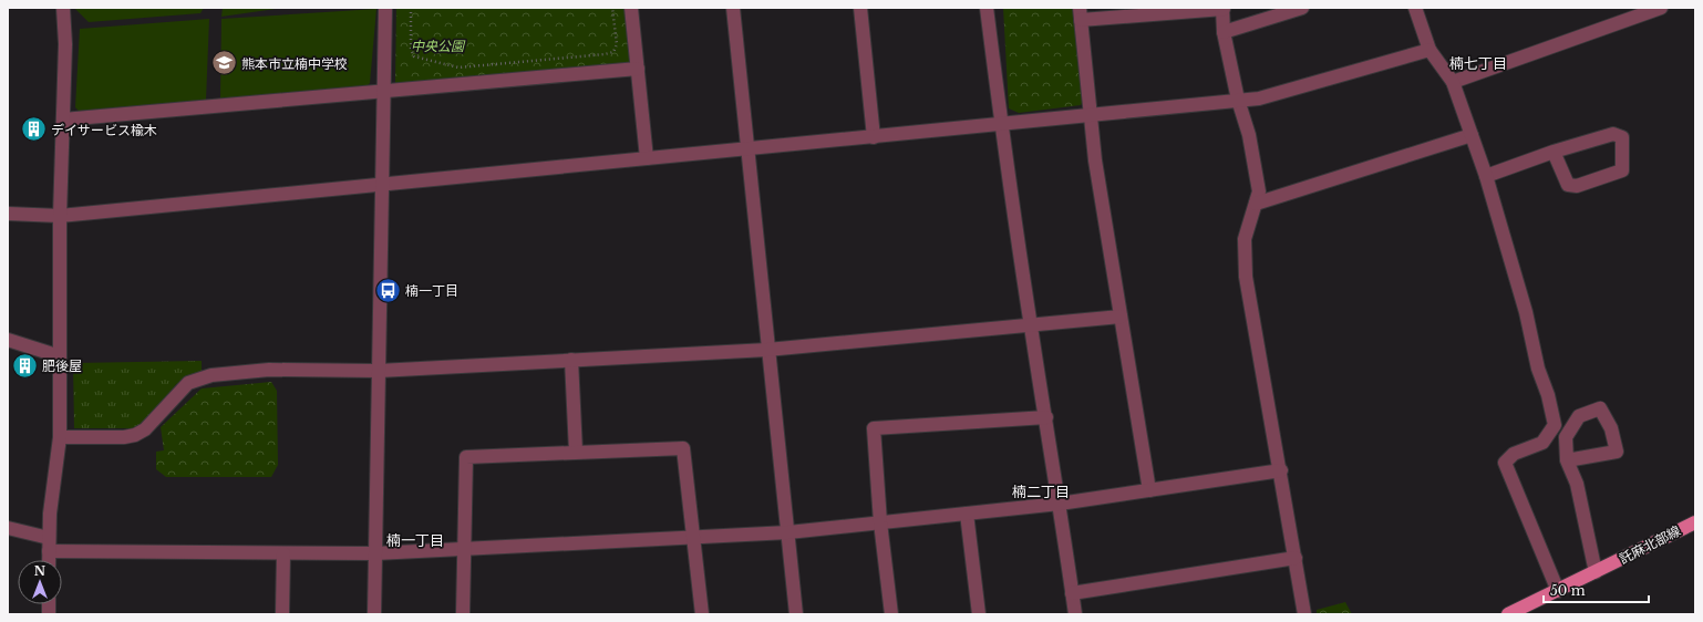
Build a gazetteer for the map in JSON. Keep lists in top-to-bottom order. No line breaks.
{"streets":{"main road":["託麻北部線"]},"districts":["楠七丁目","楠二丁目","楠一丁目"],"parks":["中央公園"],"places":{"school or university":["熊本市立楠中学校"],"building":["デイサービス楡木","肥後屋"],"bus stop":["楠一丁目"]},"scale_bar":"50 m","north":"top"}
